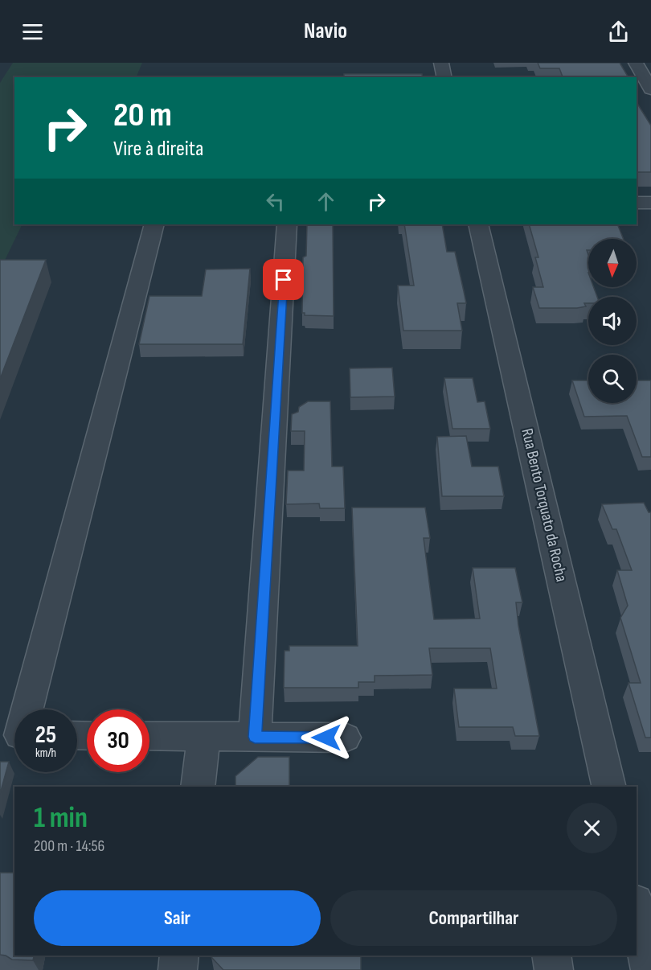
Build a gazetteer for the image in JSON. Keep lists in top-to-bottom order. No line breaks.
{"streets":{"street":["Rua Bento Torquato da Rocha"]},"north":"bottom","page":{"header":"Navio","turn":["20 m","Vire à direita"],"speed":"25 km/h","limit":"30","heading":["1 min","200 m · 14:56"],"buttons":["Sair","Compartilhar"]}}
